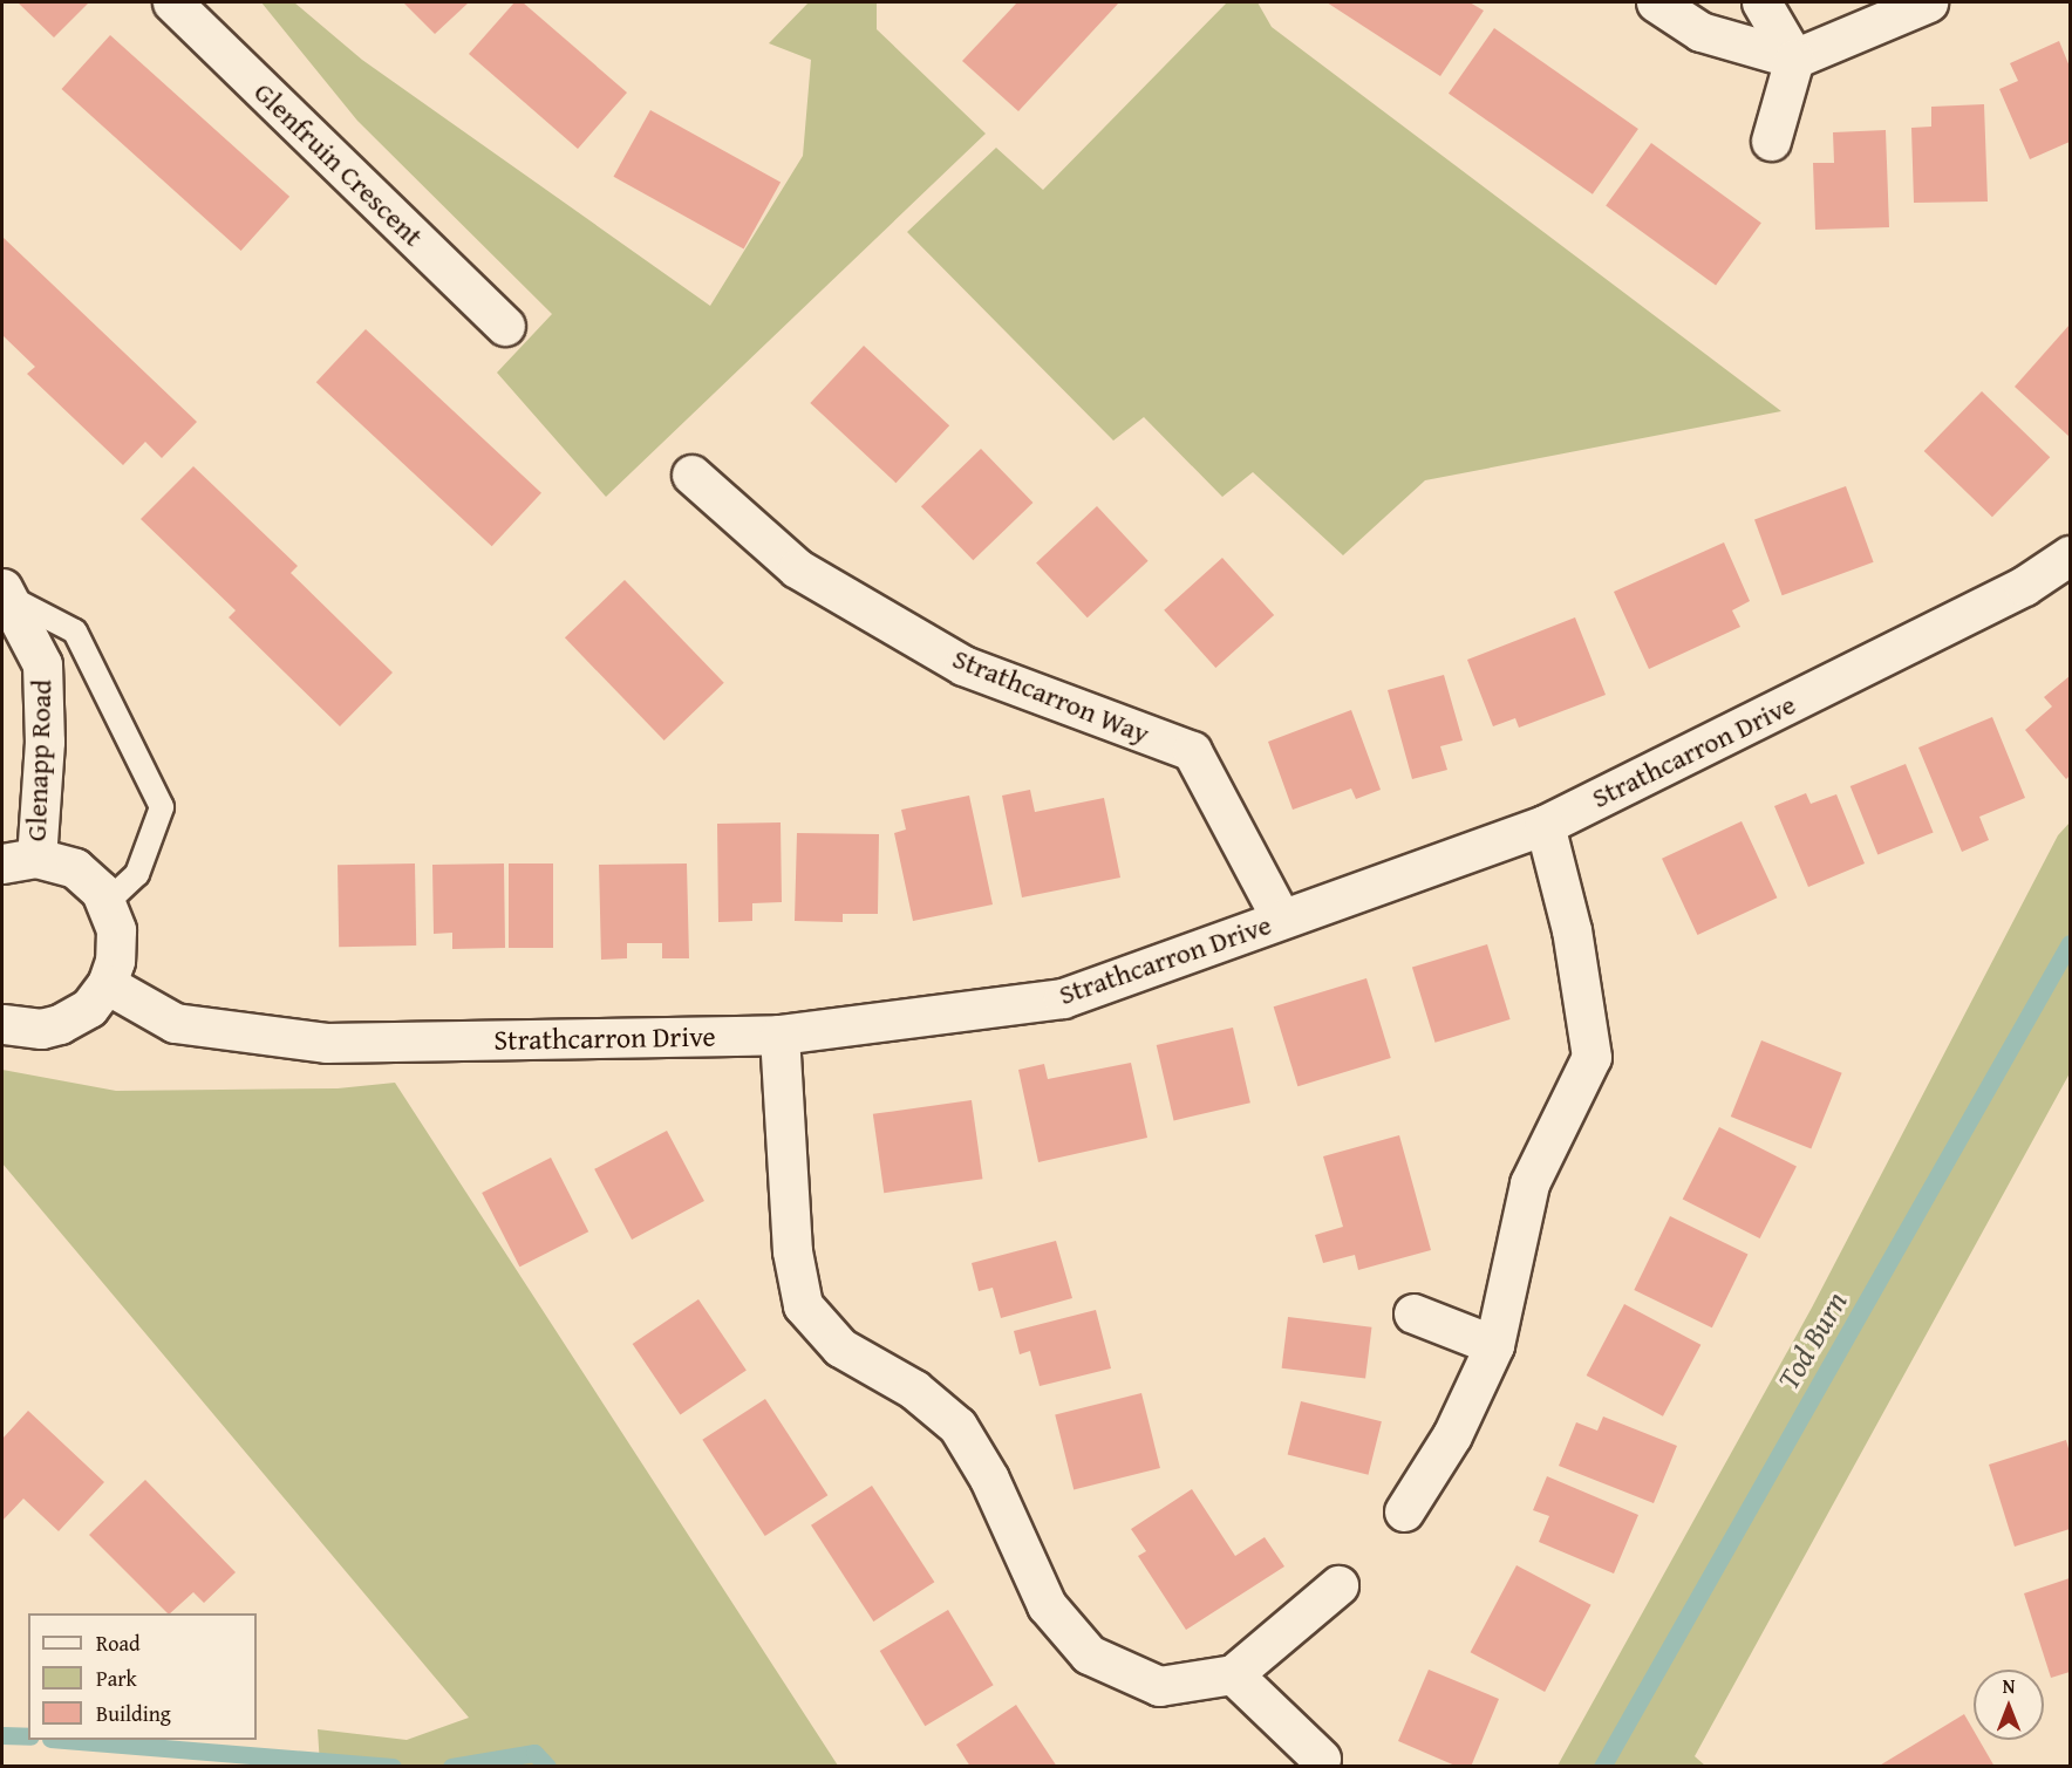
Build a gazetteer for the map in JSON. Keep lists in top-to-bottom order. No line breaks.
{"streets":{"street":["Glenfruin Crescent","Strathcarron Way","Strathcarron Drive","Glenapp Road"]},"crossings":[["Strathcarron Way","Strathcarron Drive"],["Strathcarron Drive","Glenapp Road"]],"water":["Tod Burn"],"legend":["Road","Park","Building"],"north":"top"}
